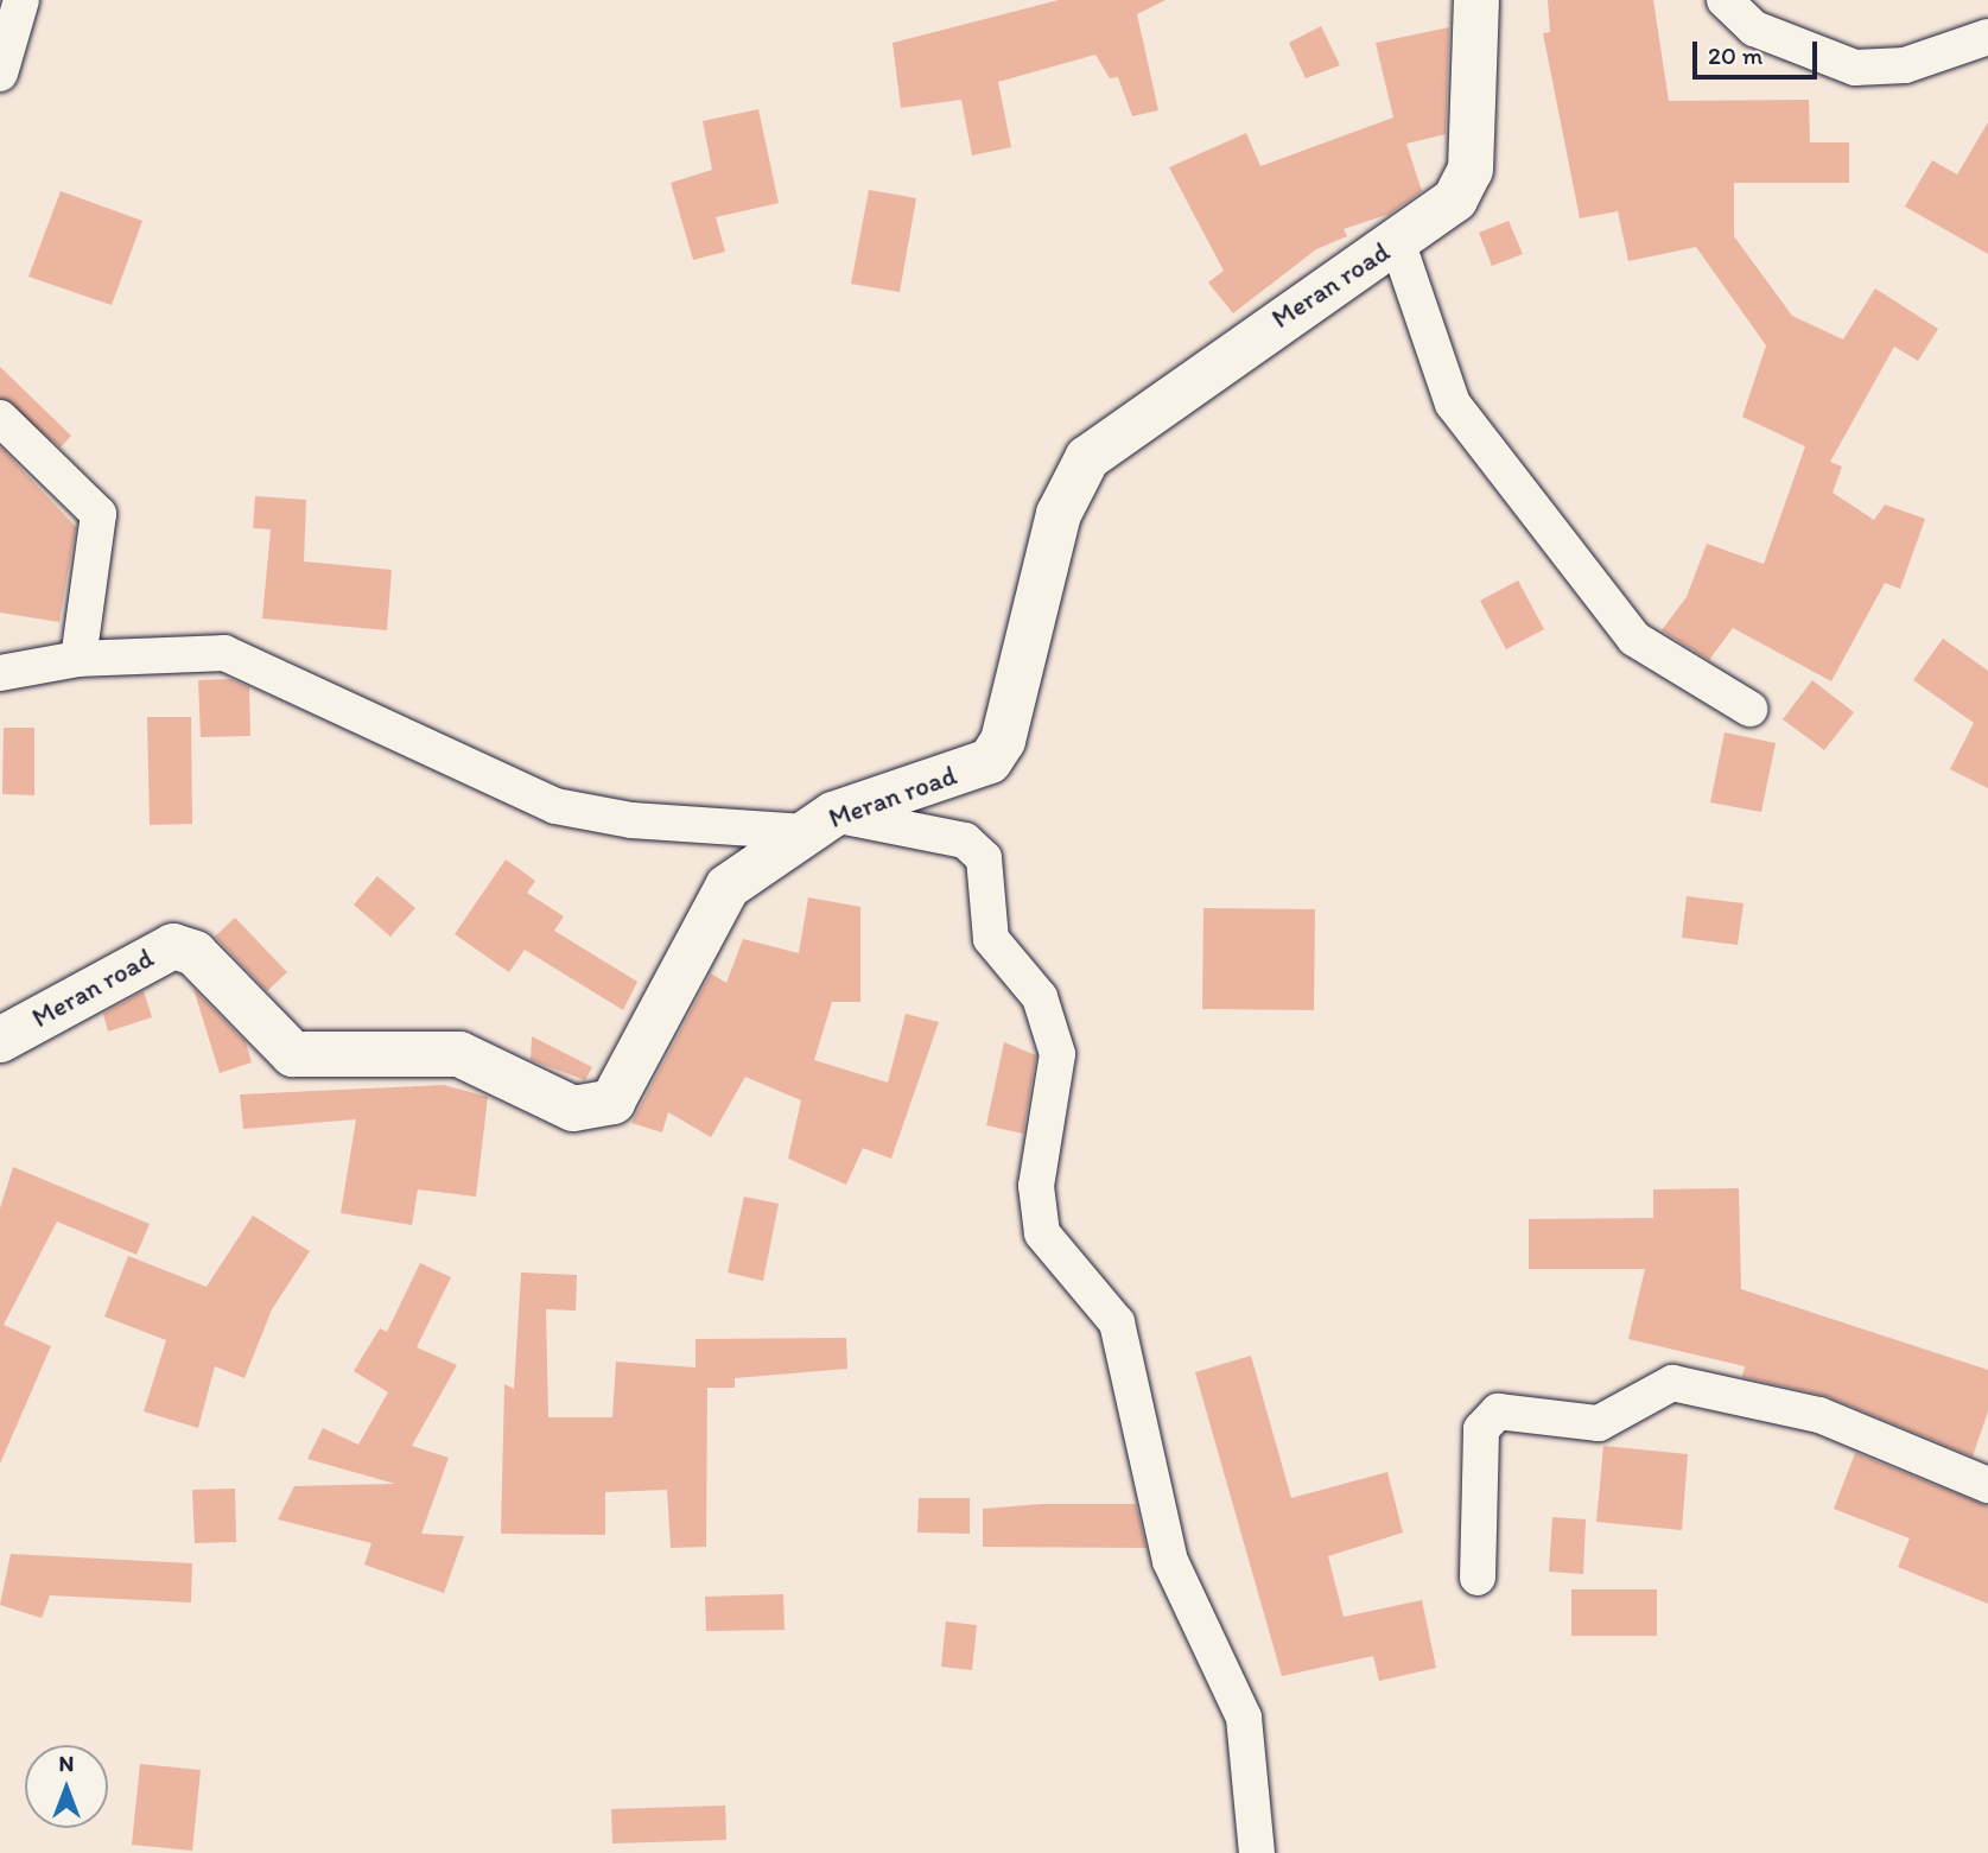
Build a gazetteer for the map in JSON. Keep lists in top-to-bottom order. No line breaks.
{"streets":{"street":["Meran road"]},"scale_bar":"20 m","north":"top"}
